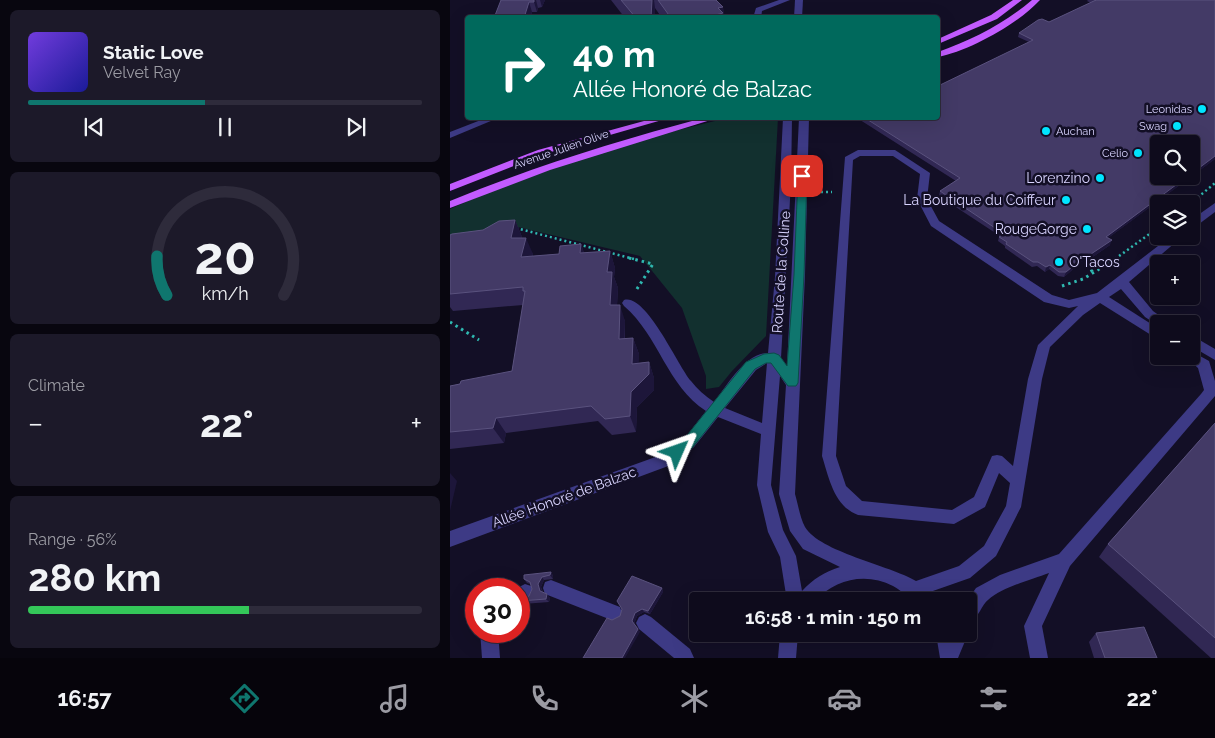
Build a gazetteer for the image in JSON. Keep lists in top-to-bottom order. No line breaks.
{"streets":{"main road":["Avenue Julien Olive"],"street":["Route de la Colline","Allée Honoré de Balzac"]},"crossings":[["Route de la Colline","Allée Honoré de Balzac"]],"places":["Leonidas","Swag","Auchan","Celio","Lorenzino","La Boutique du Coiffeur","RougeGorge","O'Tacos"],"page":{"turn":["40 m","Allée Honoré de Balzac"],"song":["Static Love","Velvet Ray"],"map_buttons":["+","−"],"tile":["Climate",["Range · 56%","280 km"]],"heat":["−","22°","+"],"limit":"30","trip":"16:58 · 1 min · 150 m","tabs":["16:57","22°"],"gauge":["20","km/h"]}}
